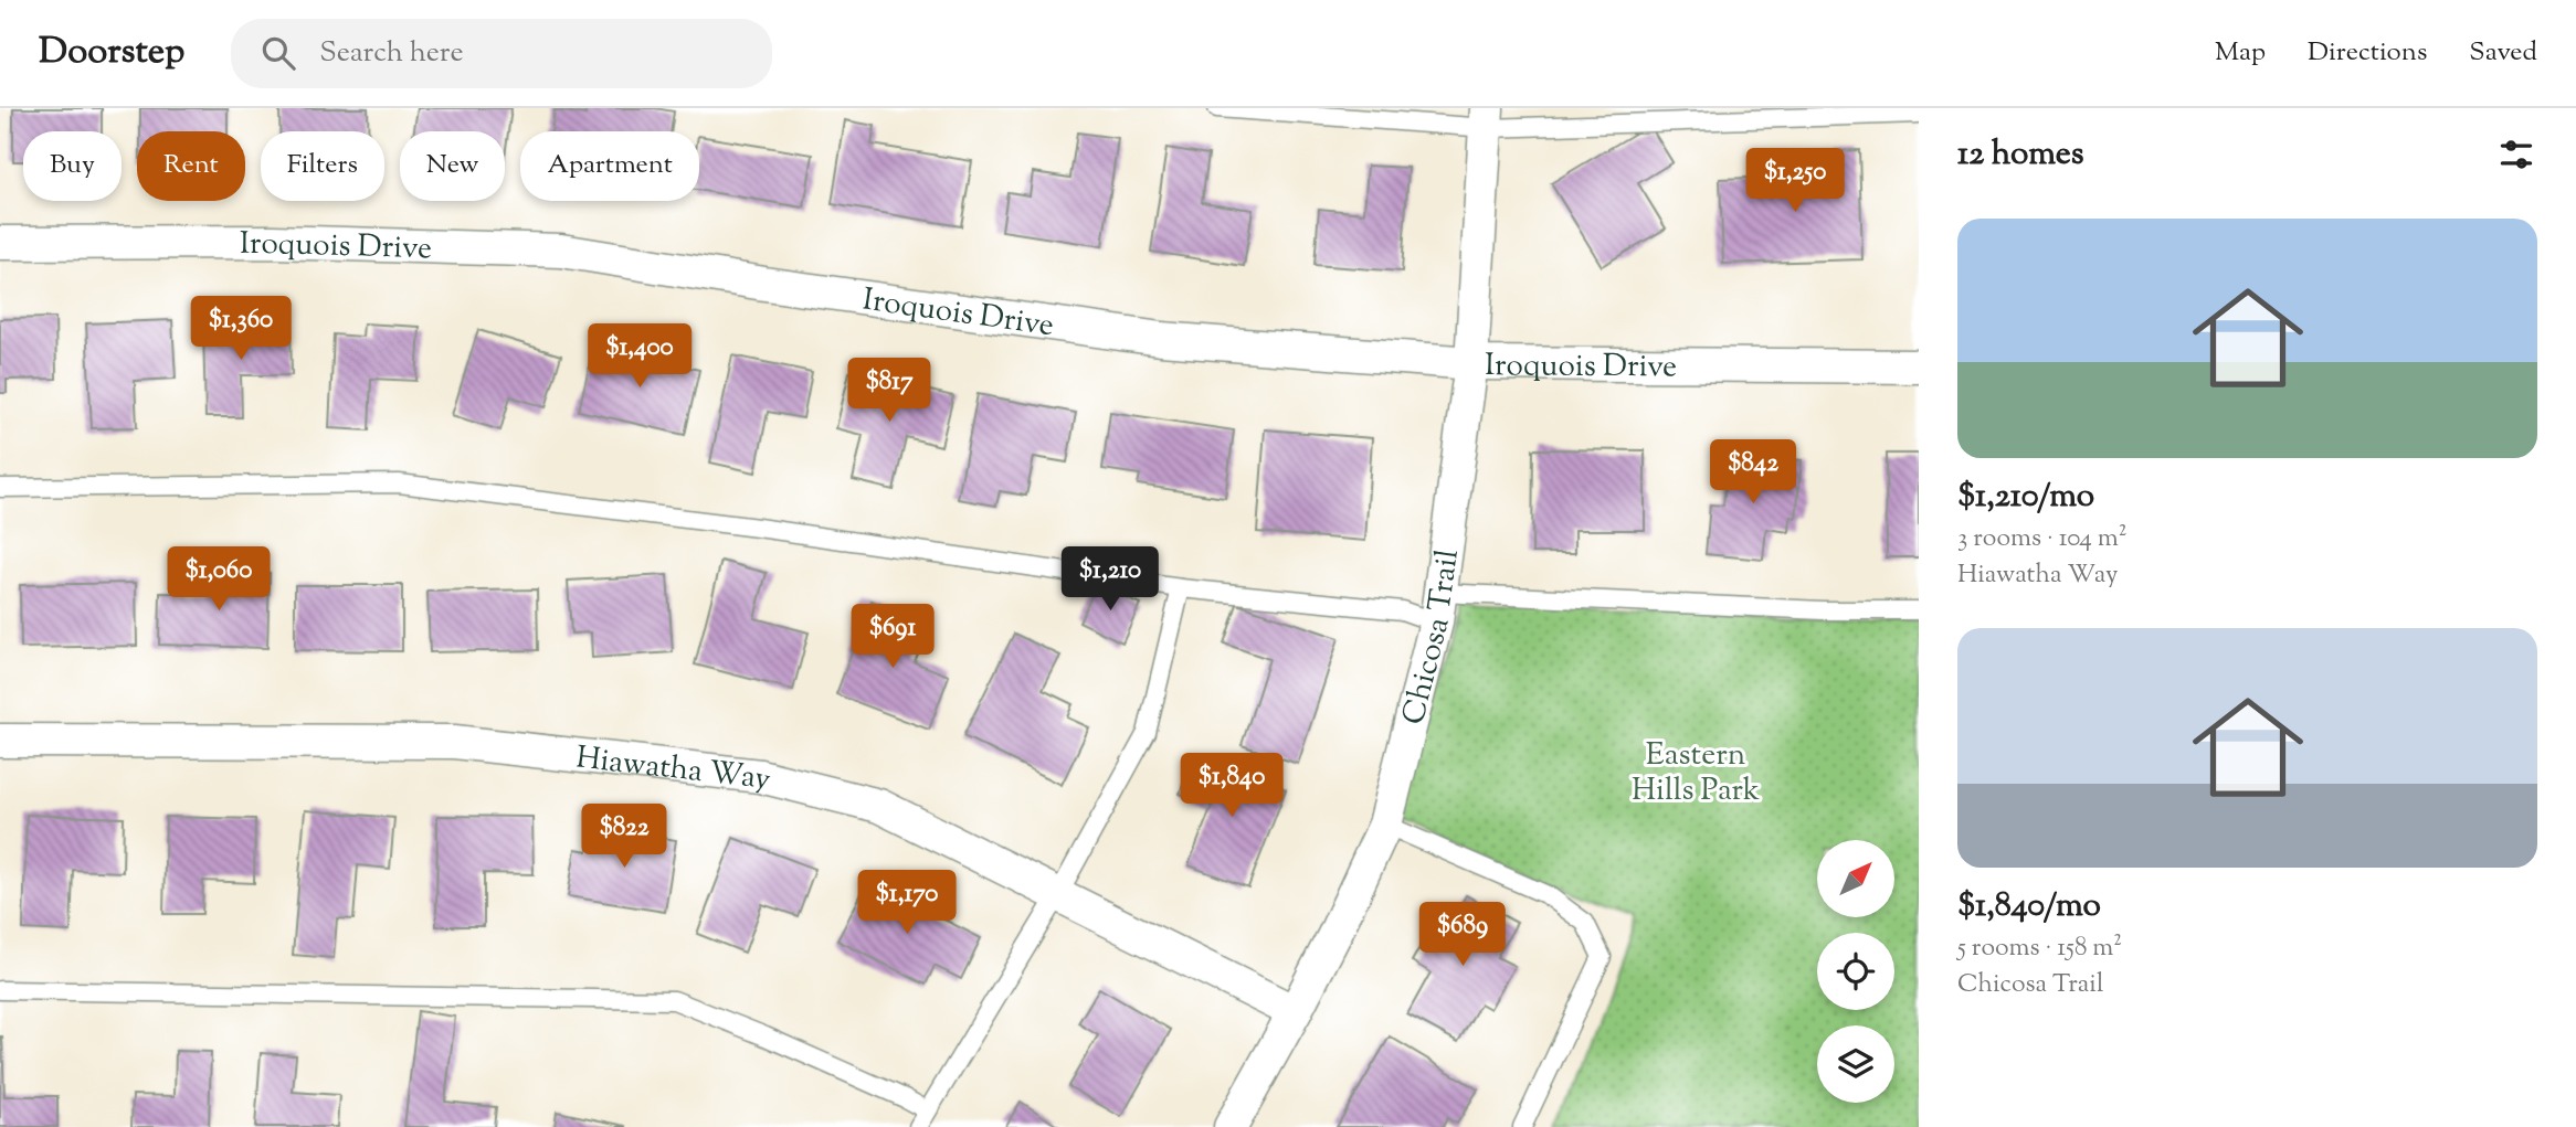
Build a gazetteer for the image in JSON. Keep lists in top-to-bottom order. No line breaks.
{"streets":{"street":["Iroquois Drive","Chicosa Trail","Hiawatha Way"]},"crossings":[["Iroquois Drive","Chicosa Trail"],["Chicosa Trail","Hiawatha Way"]],"parks":["Eastern Hills Park"],"north":"top right","page":{"header":"Doorstep","search":"Search here","nav":["Map","Directions","Saved"],"heading":"12 homes","chip":["Buy","Rent","Filters","New","Apartment"],"price":["$1,250","$1,360","$1,400","$817","$842","$1,060","$1,210","$691","$1,840","$822","$1,170","$689"],"list":[{"name":"$1,210/mo","note":"3 rooms · 104 m² · Hiawatha Way"},{"name":"$1,840/mo","note":"5 rooms · 158 m² · Chicosa Trail"}]}}
